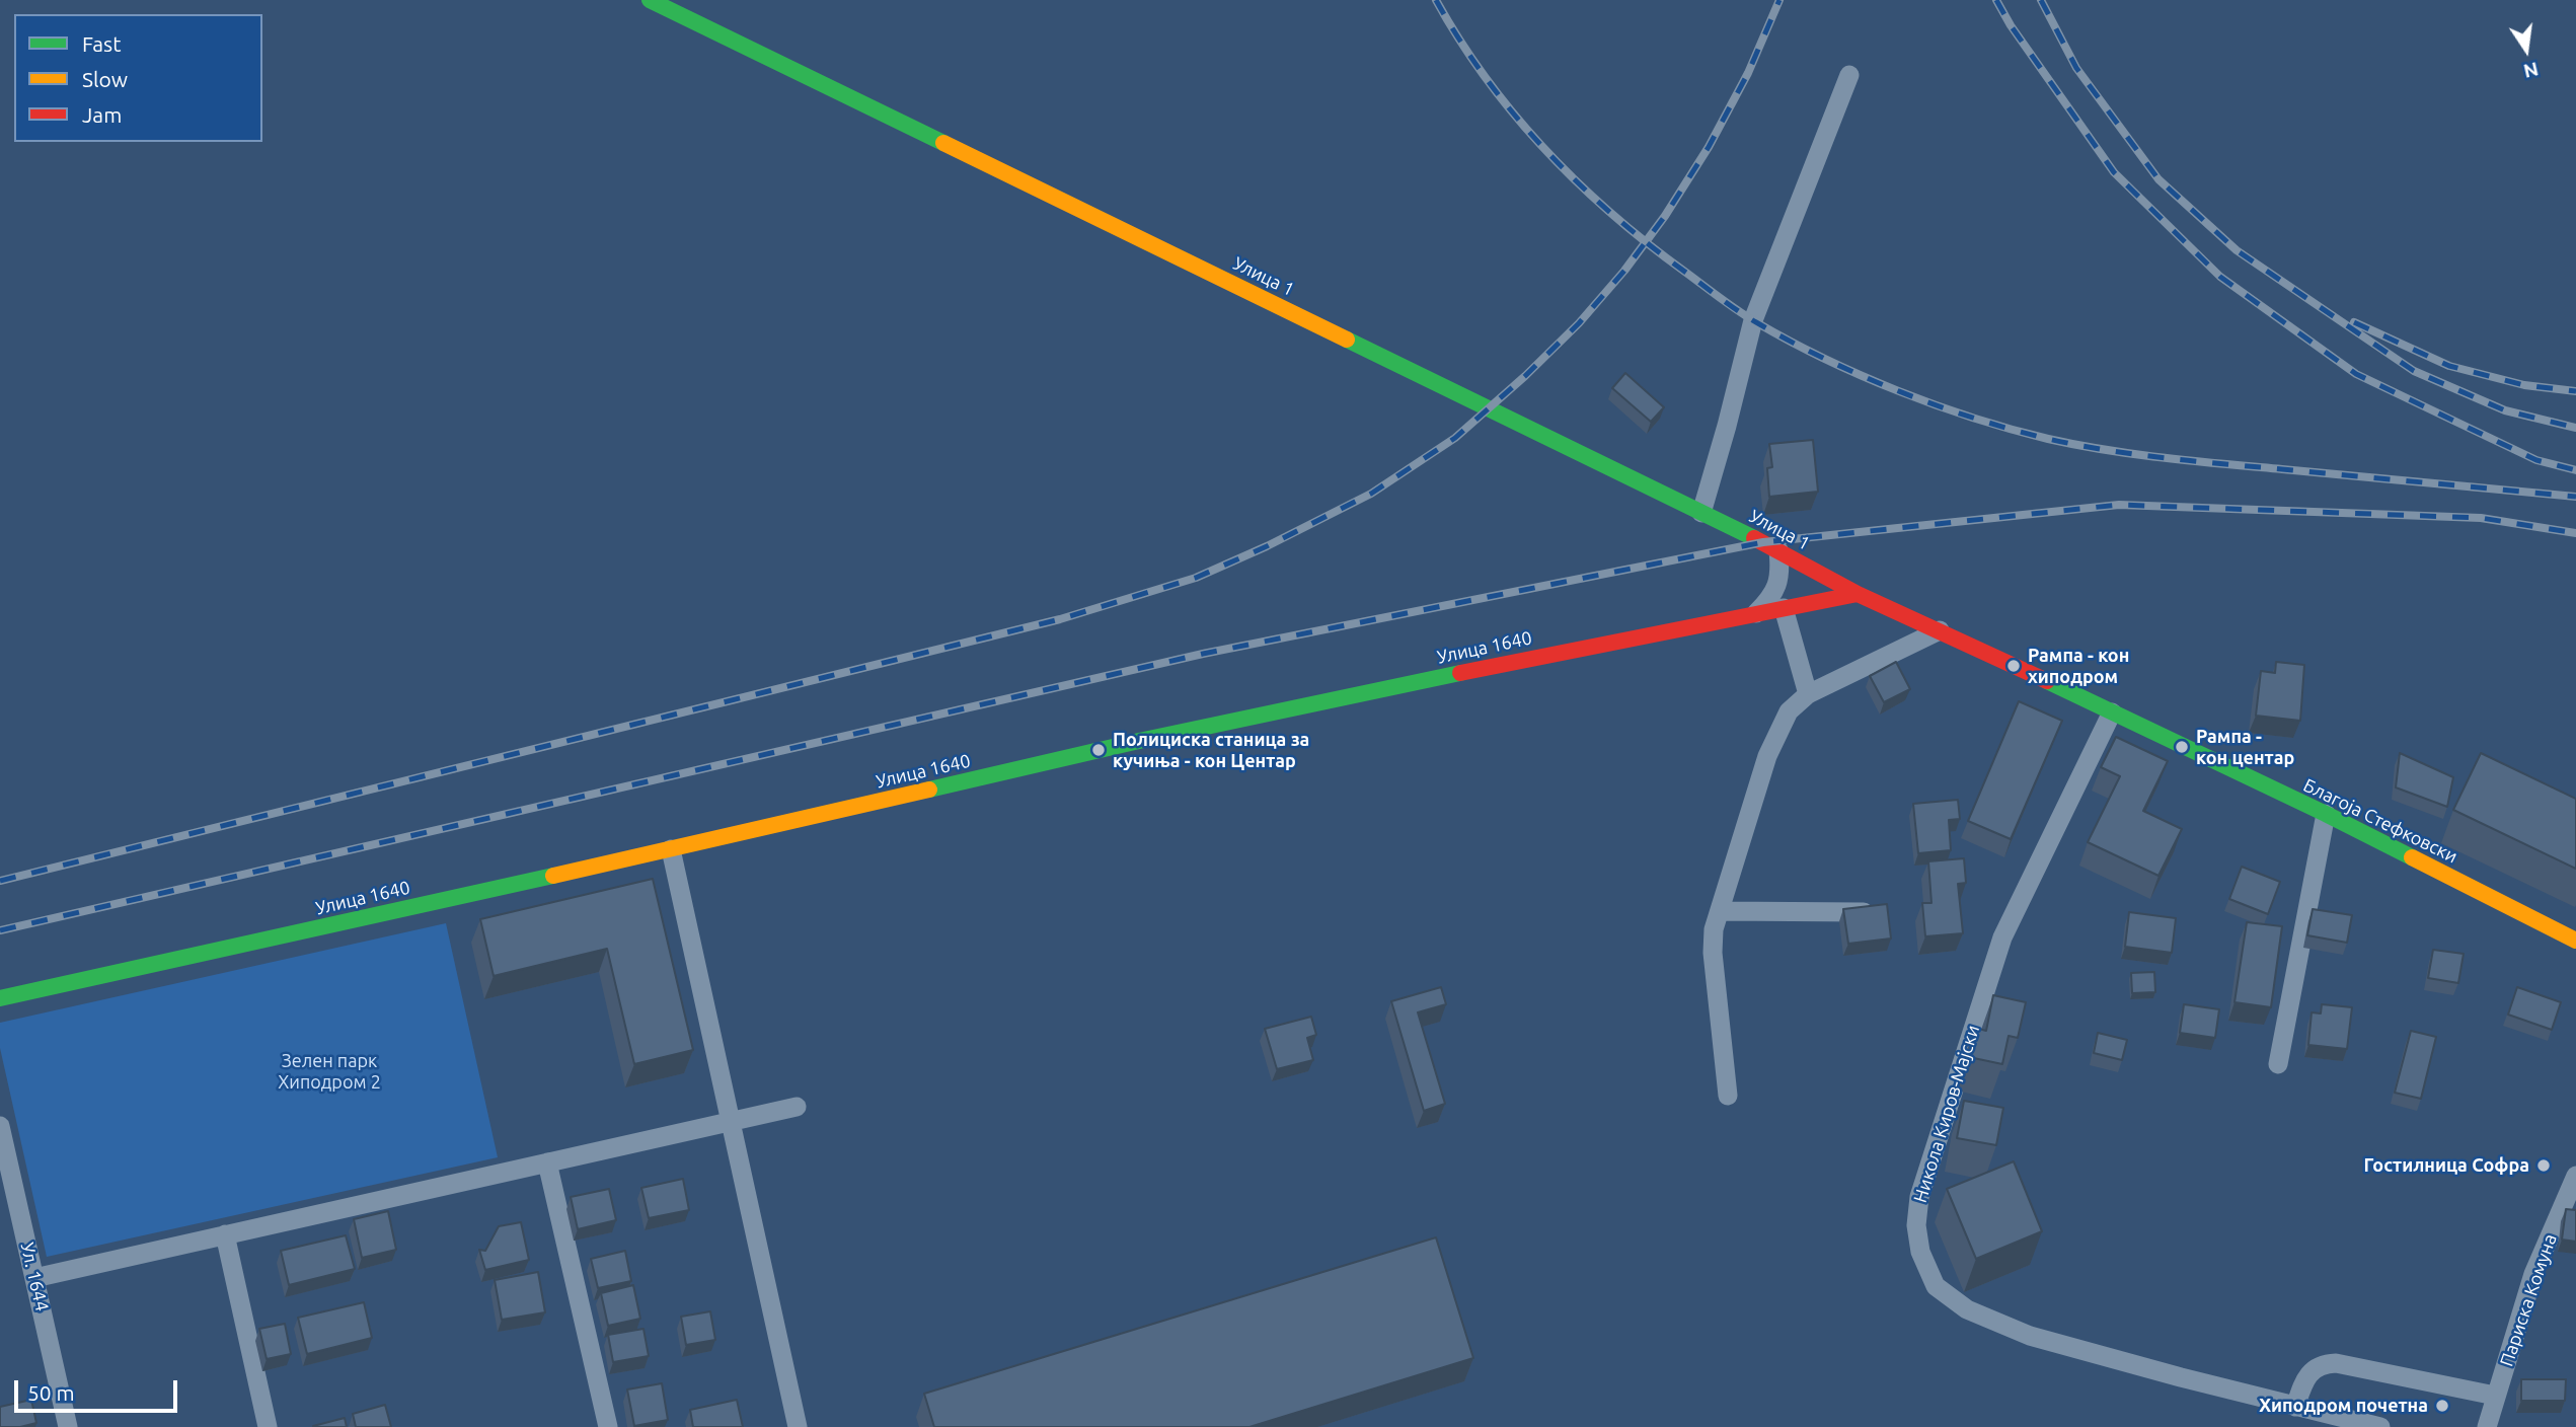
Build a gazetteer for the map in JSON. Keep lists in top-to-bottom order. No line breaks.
{"streets":{"main road":["Улица 1","Улица 1640","Благоја Стефковски"],"street":["Никола Киров-Мајски","Ул. 1644","Париска Комуна"]},"crossings":[["Улица 1","Улица 1640"],["Улица 1","Благоја Стефковски"],["Улица 1640","Благоја Стефковски"],["Благоја Стефковски","Никола Киров-Мајски"]],"parks":["Зелен парк Хиподром 2"],"places":["Рампа - кон хиподром","Рампа - кон центар","Полициска станица за кучиња - кон Центар","Гостилница Софра","Хиподром почетна"],"legend":["Fast","Slow","Jam"],"scale_bar":"50 m","north":"bottom"}
